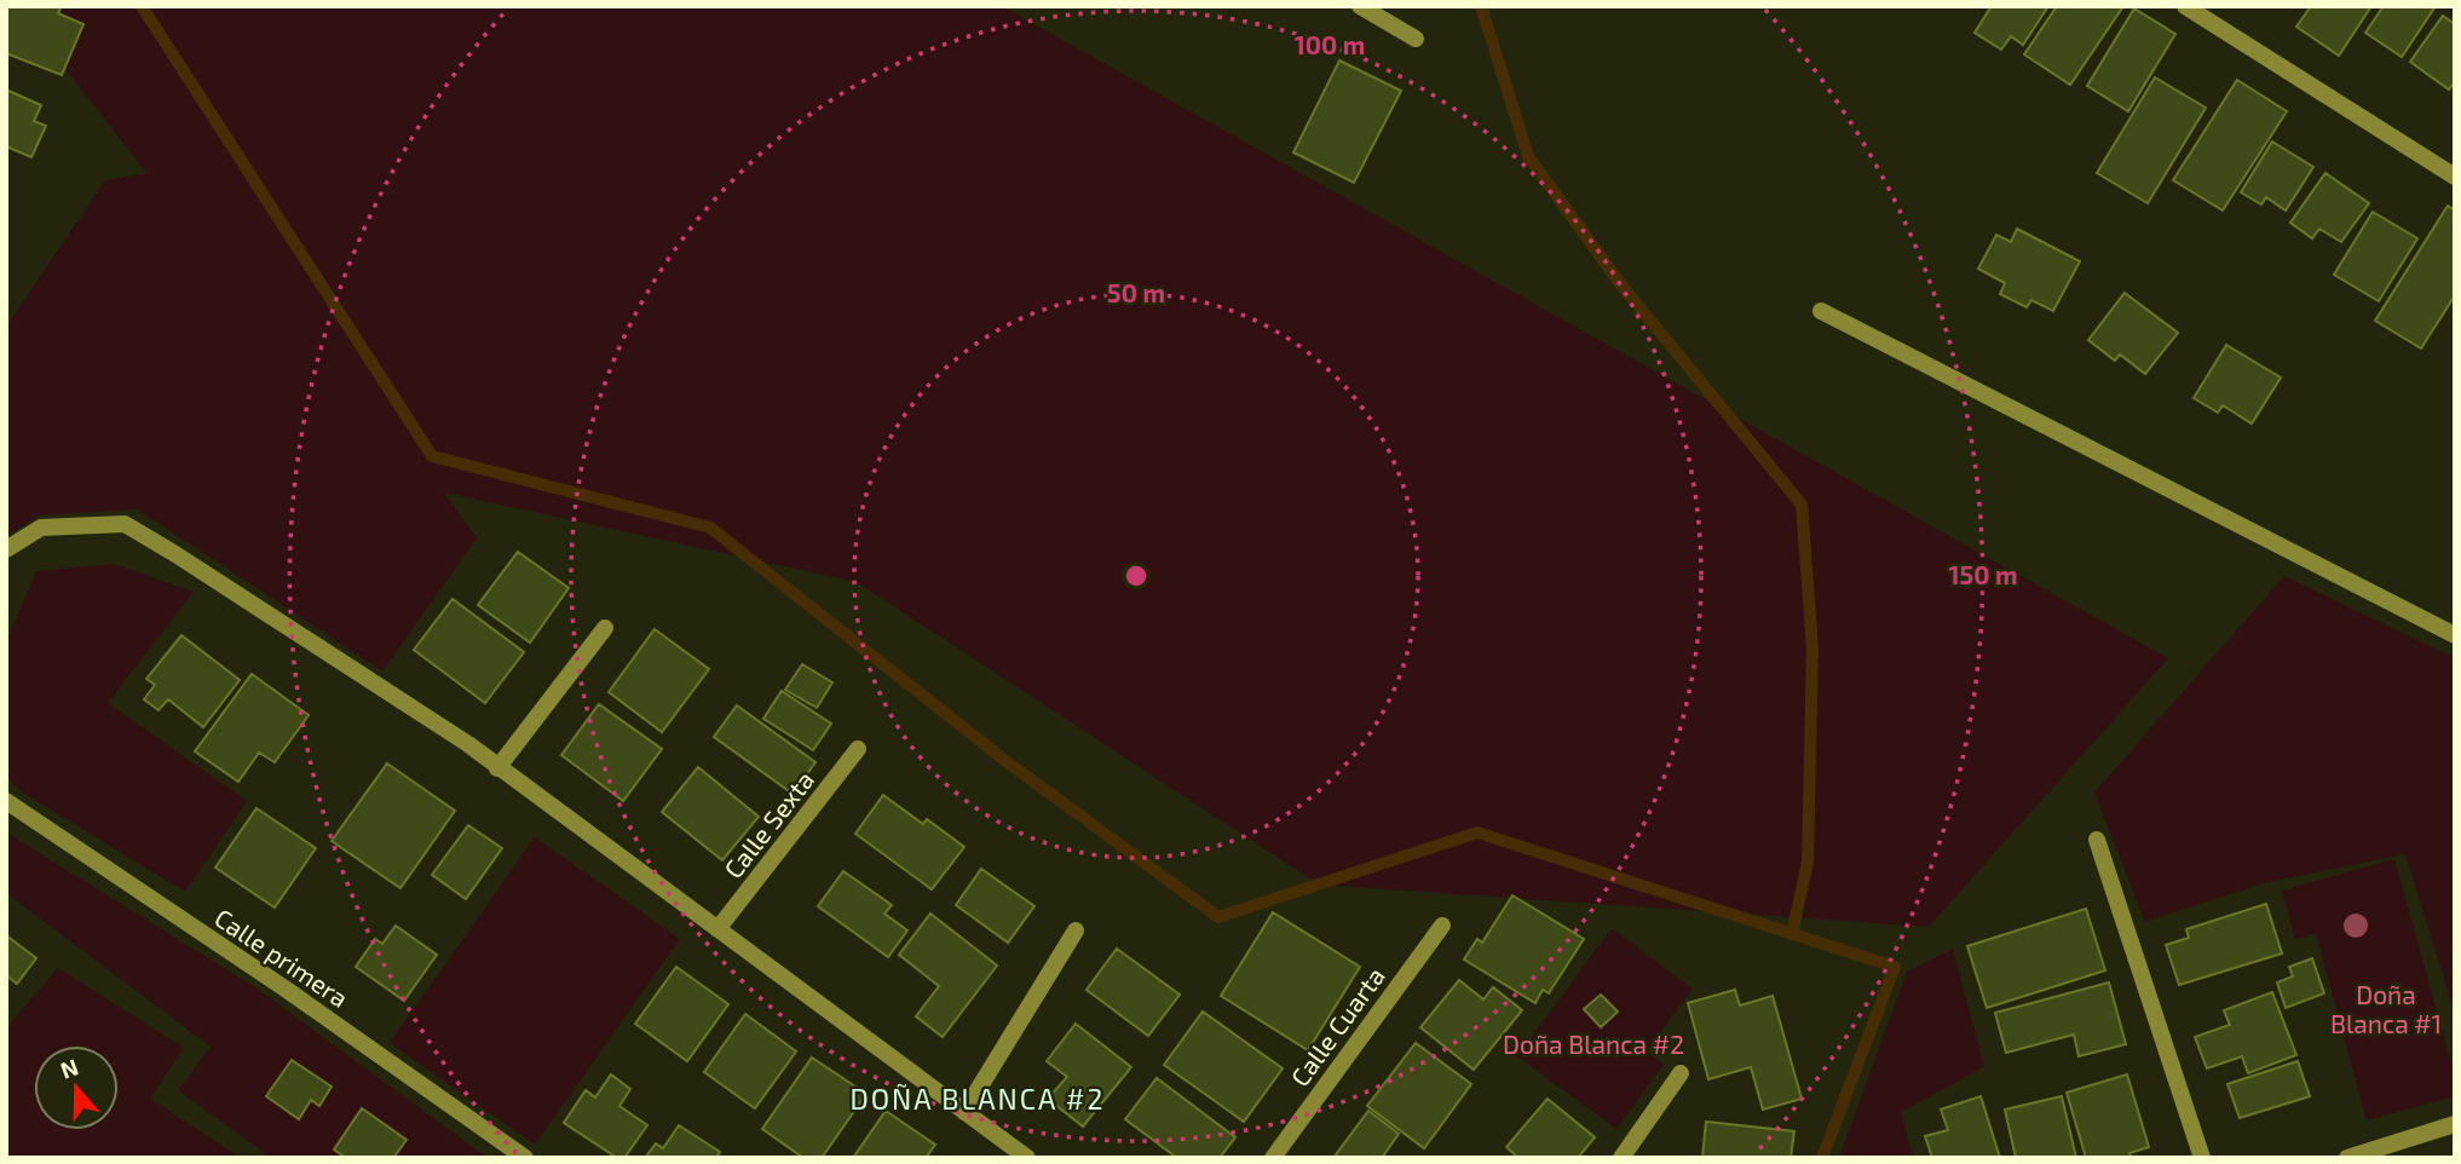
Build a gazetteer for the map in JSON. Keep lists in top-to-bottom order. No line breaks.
{"streets":{"street":["Calle Sexta","Calle primera","Calle Cuarta"]},"districts":["DOÑA BLANCA #2"],"parks":["Doña Blanca #1","Doña Blanca #2"],"north":"top","rings":["100 m","50 m","150 m"]}
